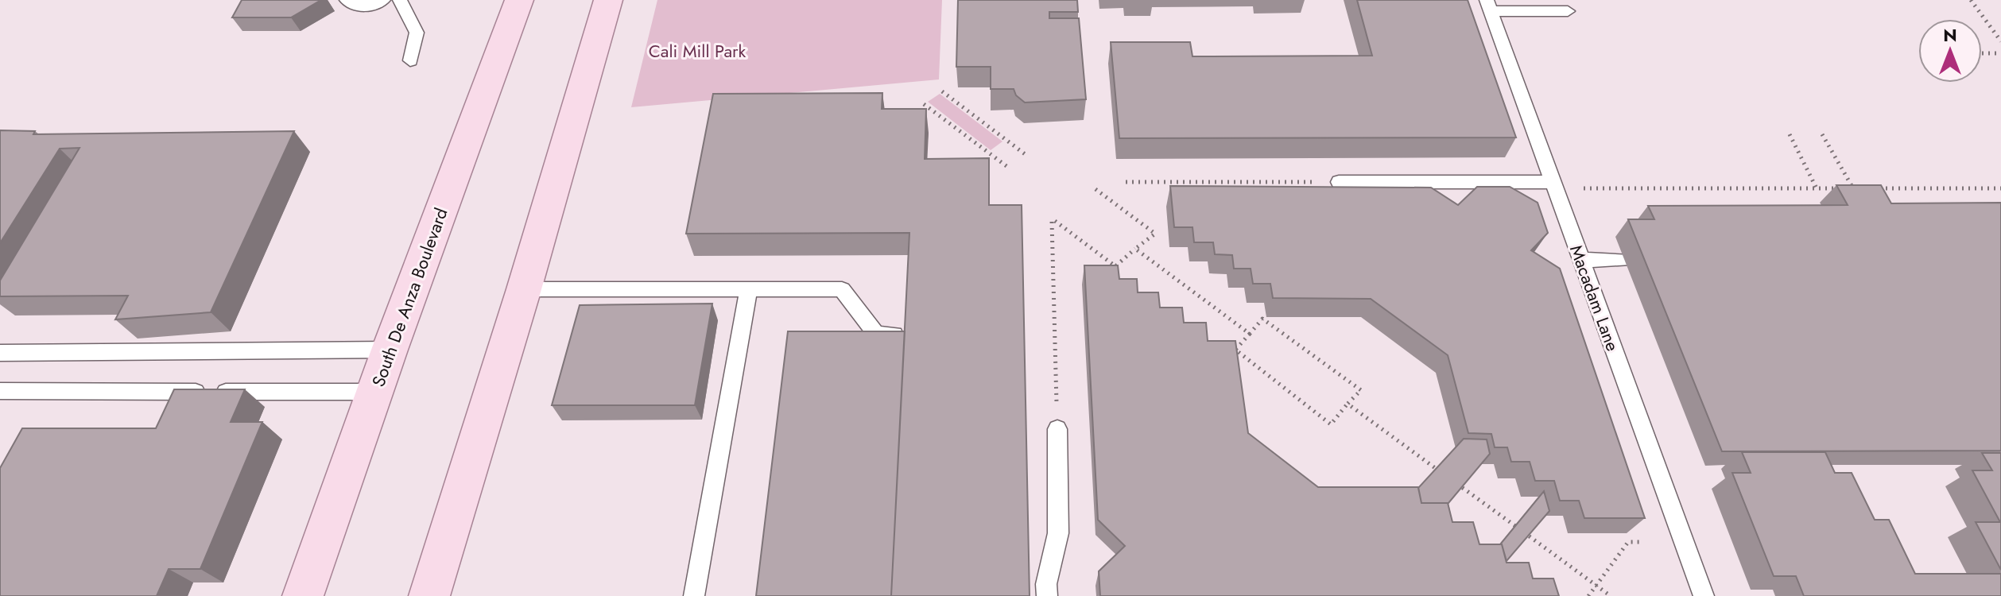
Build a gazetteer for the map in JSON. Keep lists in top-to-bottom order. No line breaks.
{"streets":{"main road":["South De Anza Boulevard"],"lane":["Macadam Lane"]},"parks":["Cali Mill Park"],"north":"top"}
